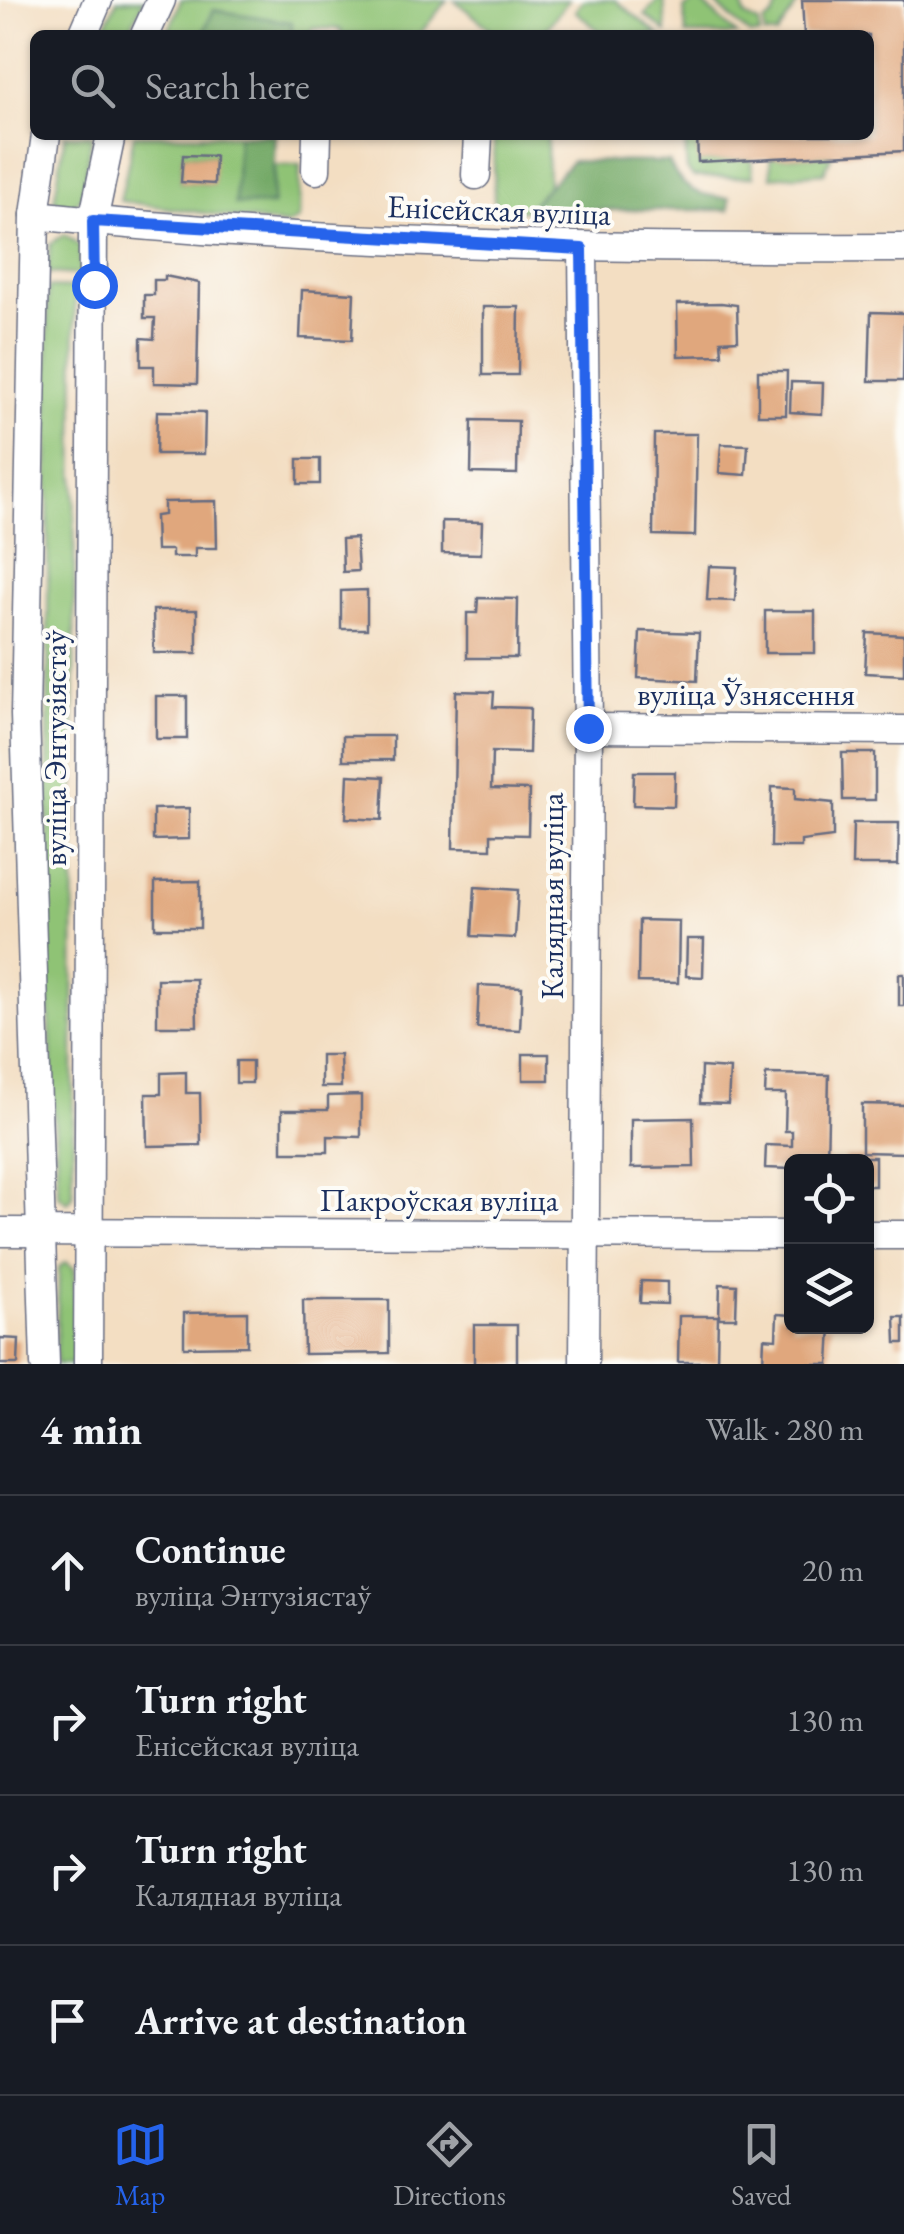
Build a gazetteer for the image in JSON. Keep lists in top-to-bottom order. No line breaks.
{"streets":{"street":["Енісейская вуліца","вуліца Ўзнясення","вуліца Энтузіястаў","Калядная вуліца","Пакроўская вуліца"]},"crossings":[["Енісейская вуліца","вуліца Энтузіястаў"],["Енісейская вуліца","Калядная вуліца"],["вуліца Ўзнясення","Калядная вуліца"],["вуліца Энтузіястаў","Пакроўская вуліца"],["Калядная вуліца","Пакроўская вуліца"]],"page":{"search":"Search here","heading":["4 min","Walk · 280 m"],"list":[["Continue","вуліца Энтузіястаў","20 m"],["Turn right","Енісейская вуліца","130 m"],["Turn right","Калядная вуліца","130 m"],"Arrive at destination"],"nav":["Map","Directions","Saved"]}}
